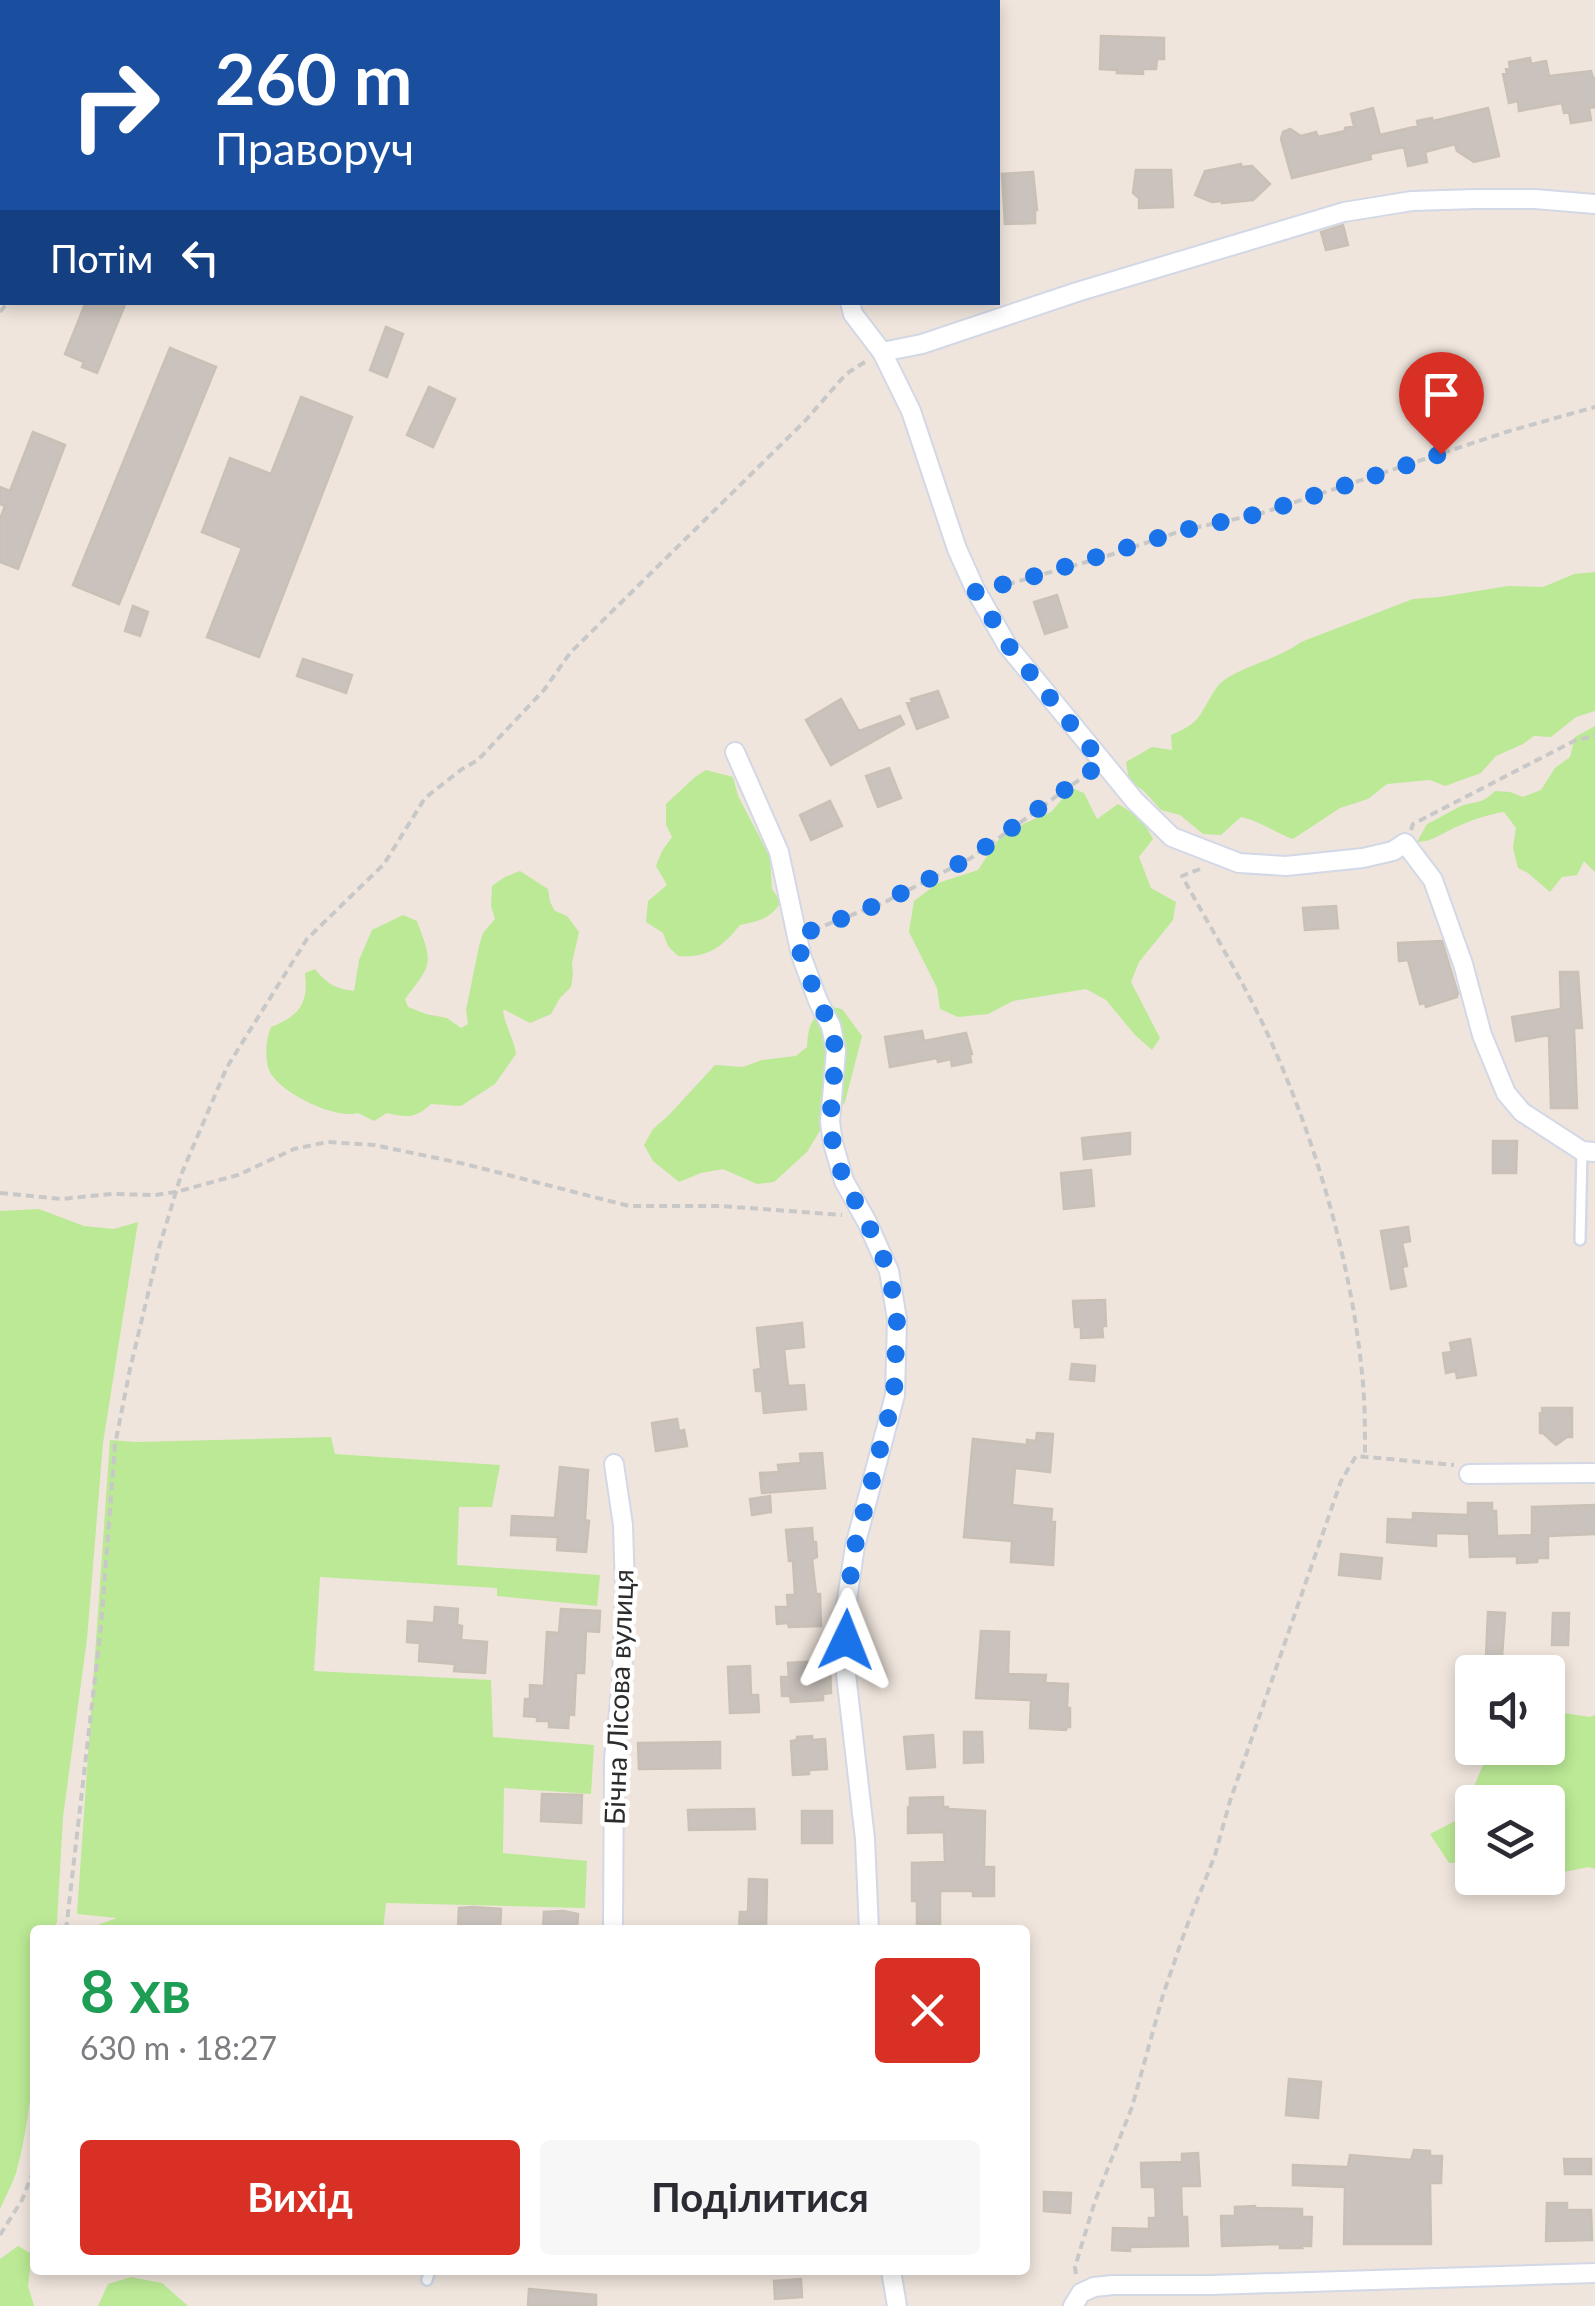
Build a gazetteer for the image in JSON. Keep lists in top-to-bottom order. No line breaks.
{"streets":{"street":["Бічна Лісова вулиця"]},"page":{"turn":["260 m","Праворуч"],"then":"Потім","heading":["8 хв","630 m · 18:27"],"buttons":["Вихід","Поділитися"]}}
